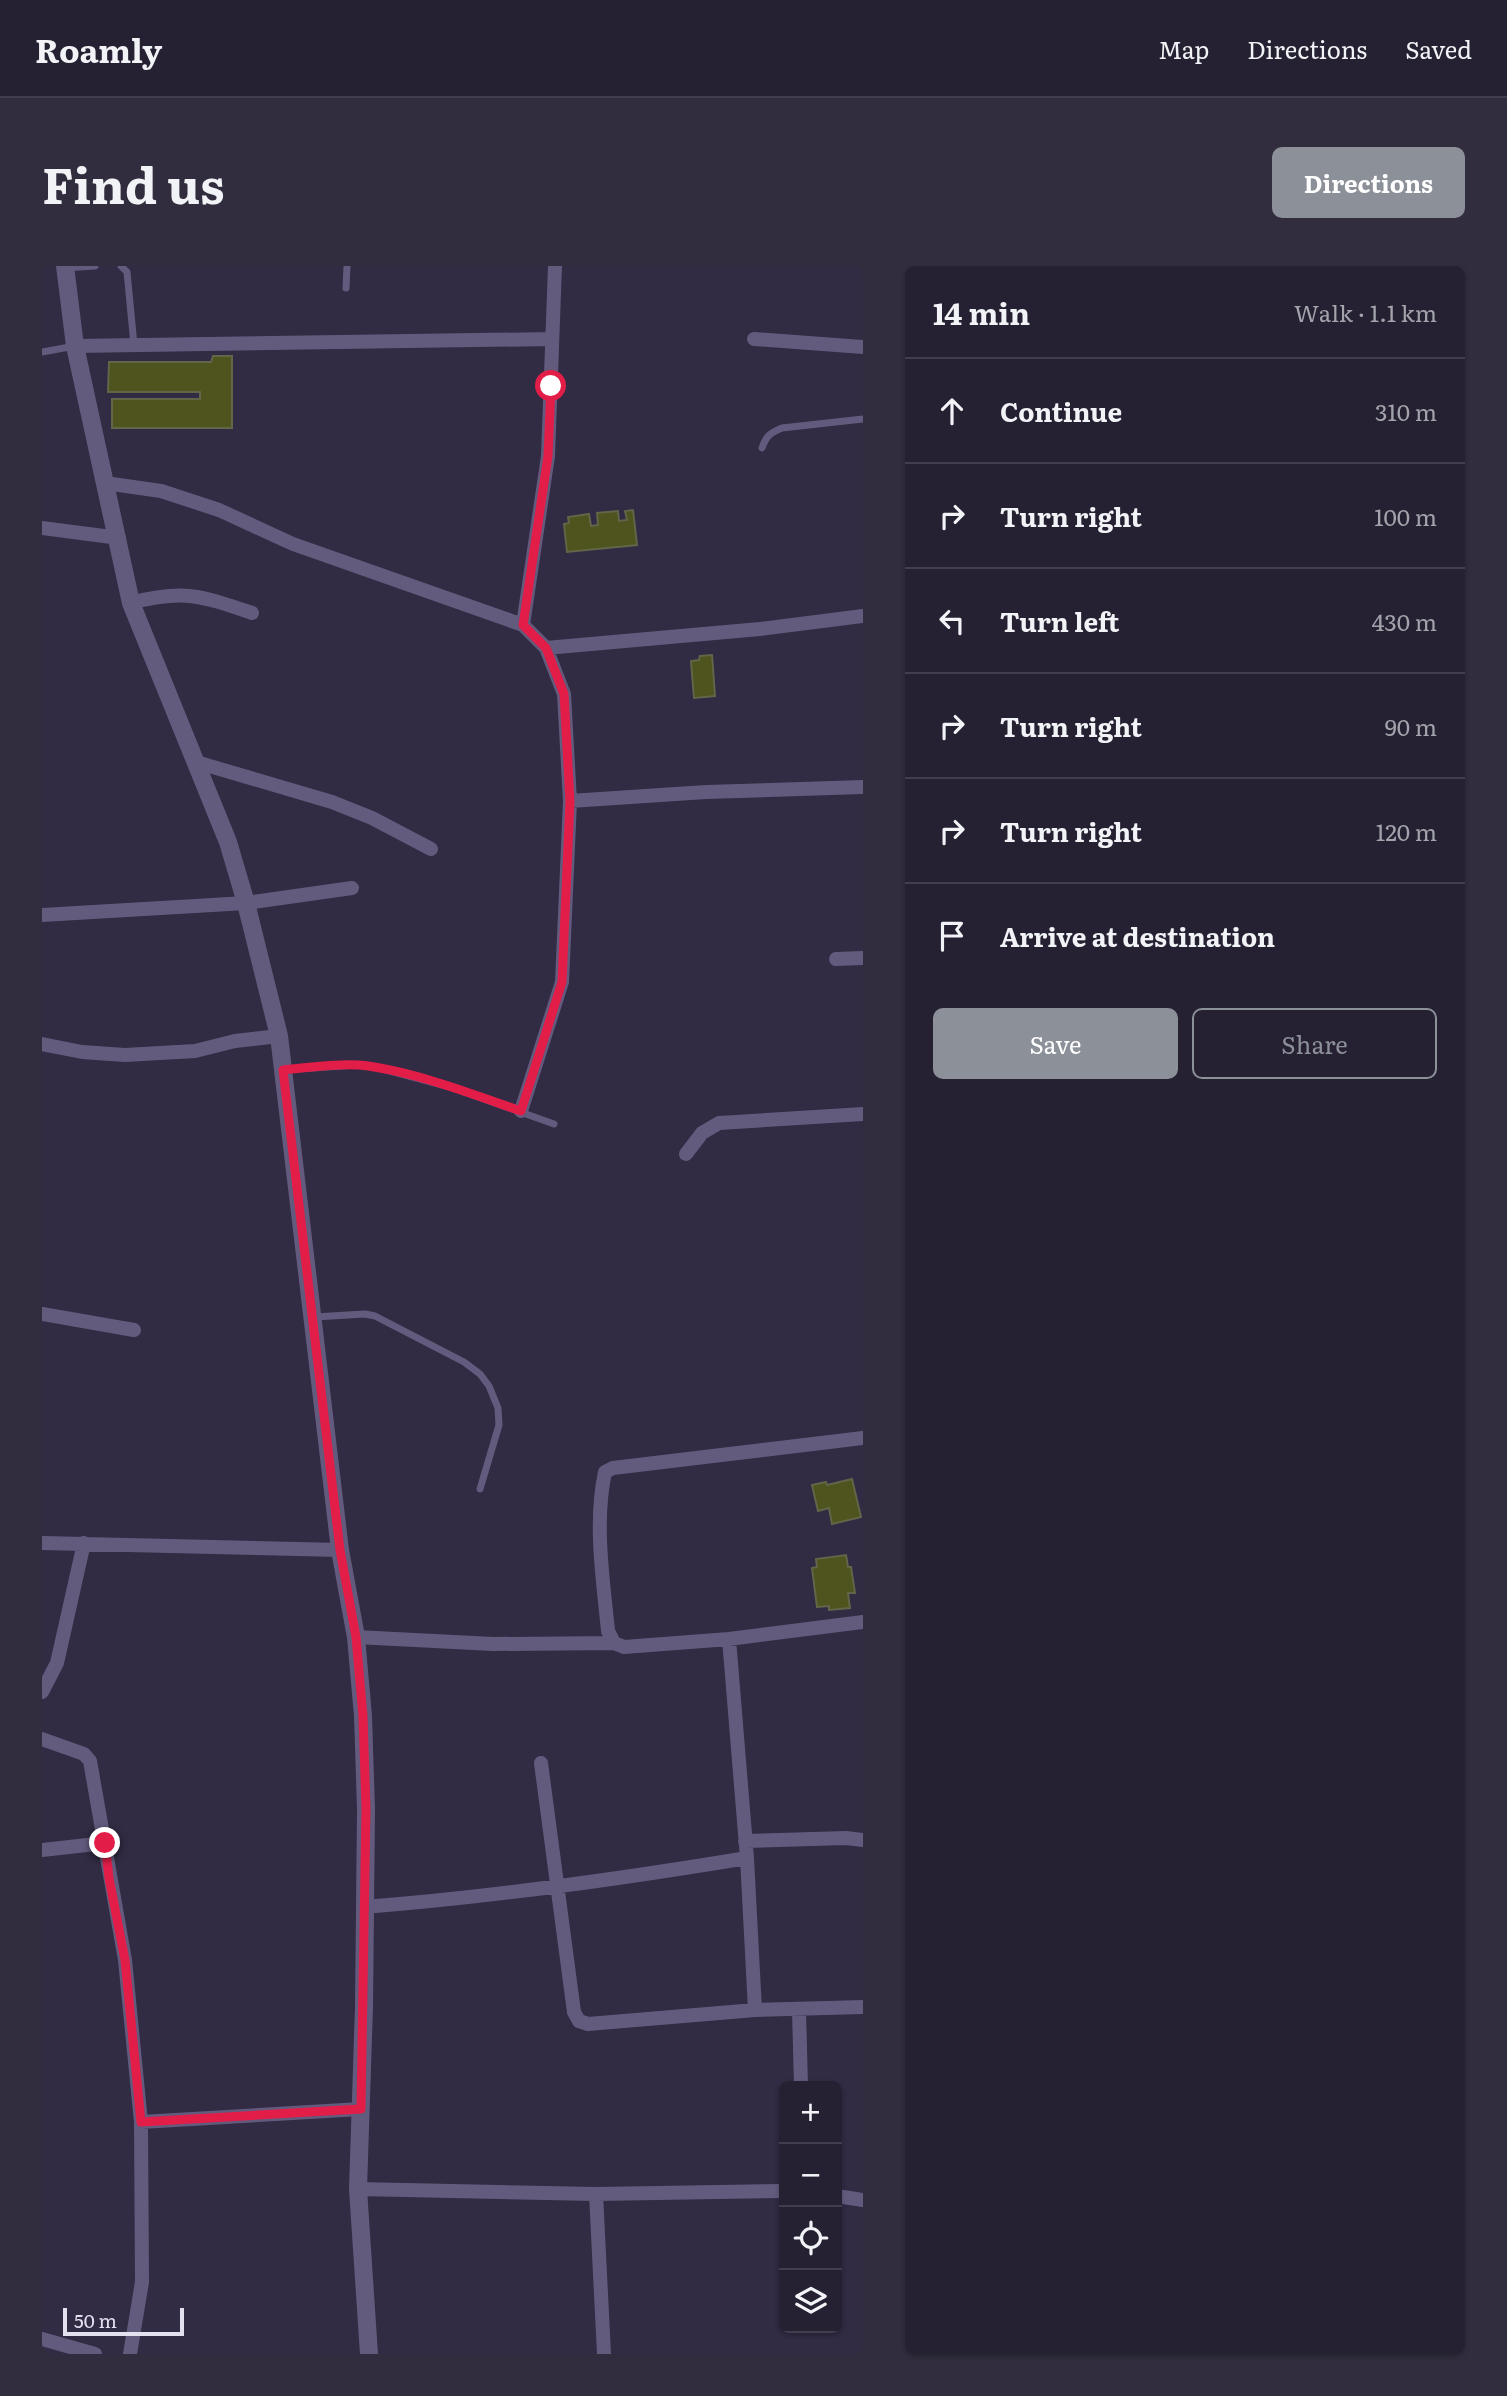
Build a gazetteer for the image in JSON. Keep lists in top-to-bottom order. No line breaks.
{"scale_bar":"50 m","page":{"header":"Roamly","nav":["Map","Directions","Saved"],"title":"Find us","buttons":["Directions",["Save","Share"]],"heading":["14 min","Walk · 1.1 km"],"list":[["Continue","310 m"],["Turn right","100 m"],["Turn left","430 m"],["Turn right","90 m"],["Turn right","120 m"],"Arrive at destination"],"map_buttons":["+","−"],"scale":"50 m"}}
